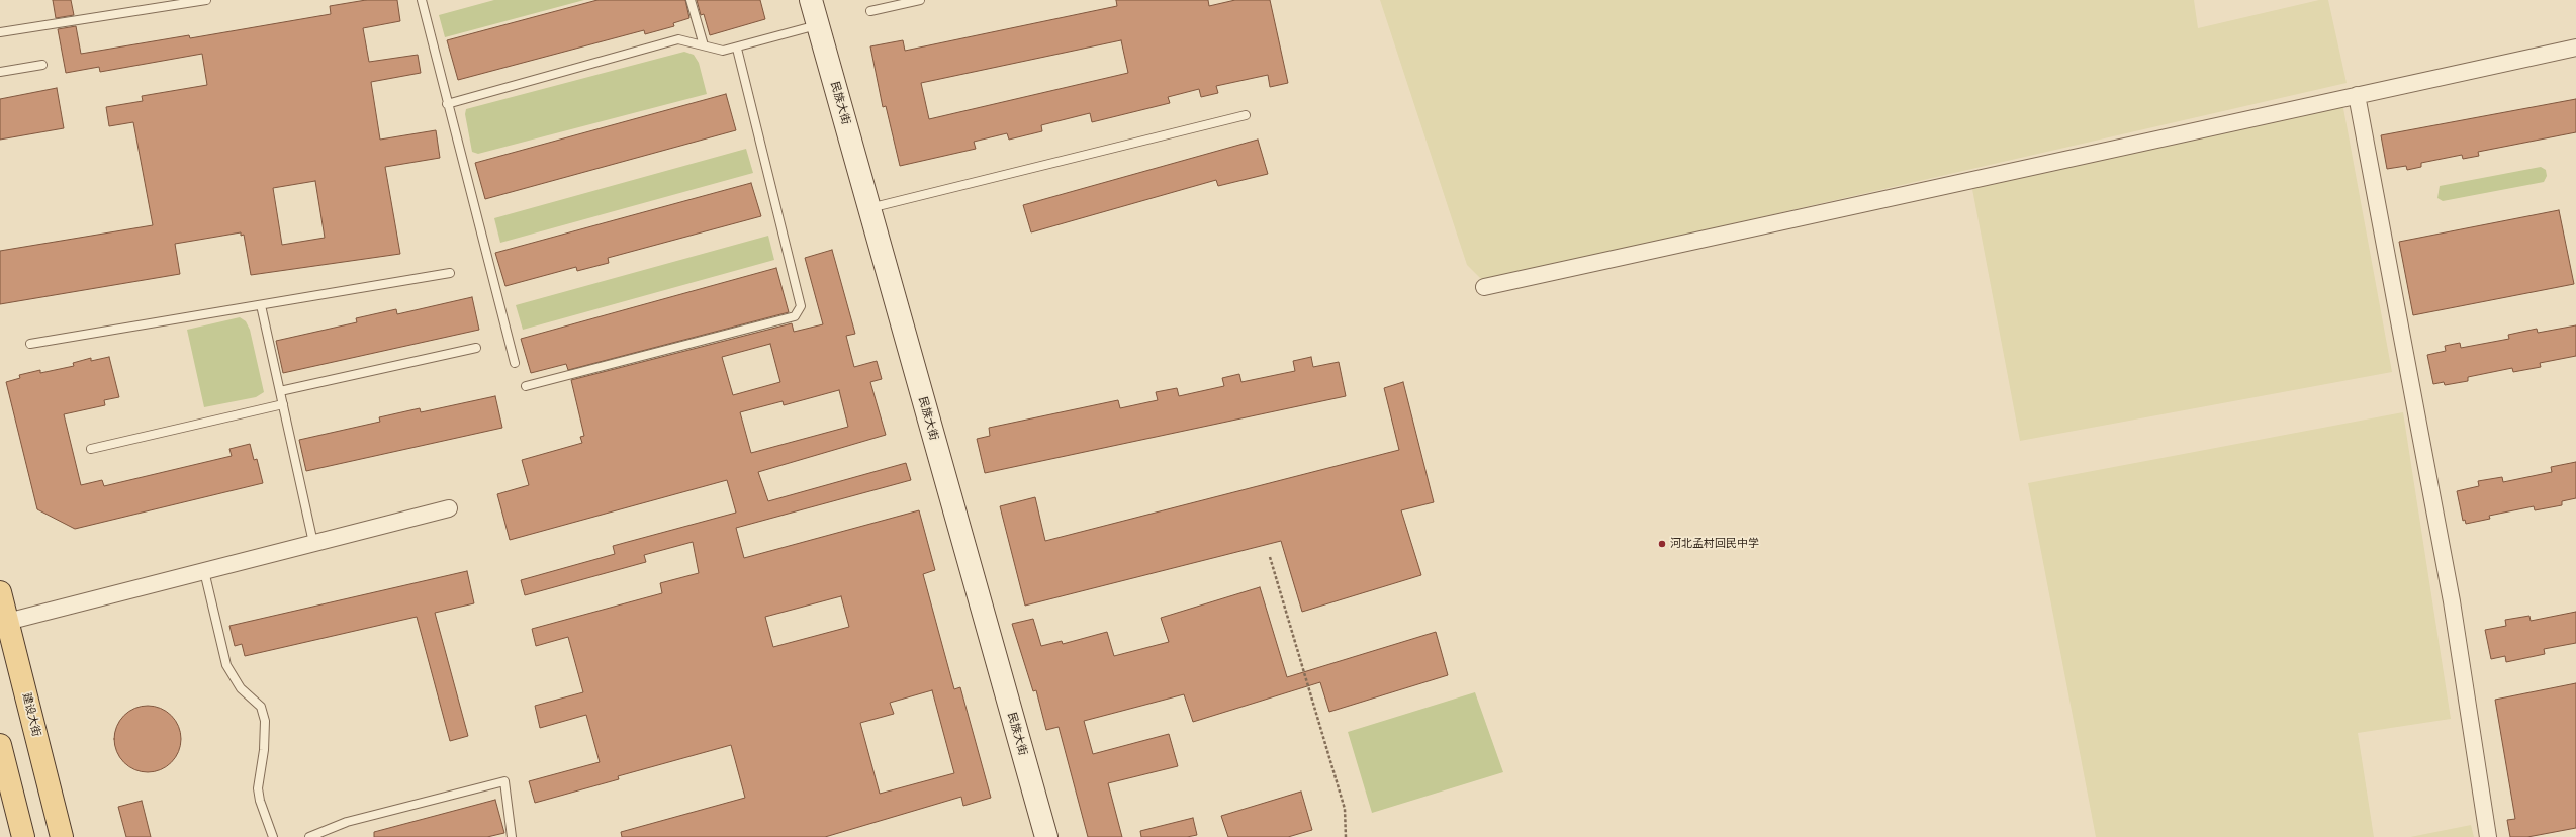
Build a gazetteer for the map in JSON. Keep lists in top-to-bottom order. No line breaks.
{"streets":{"main road":["民族大街","建设大街"]},"places":["河北孟村回民中学"]}
